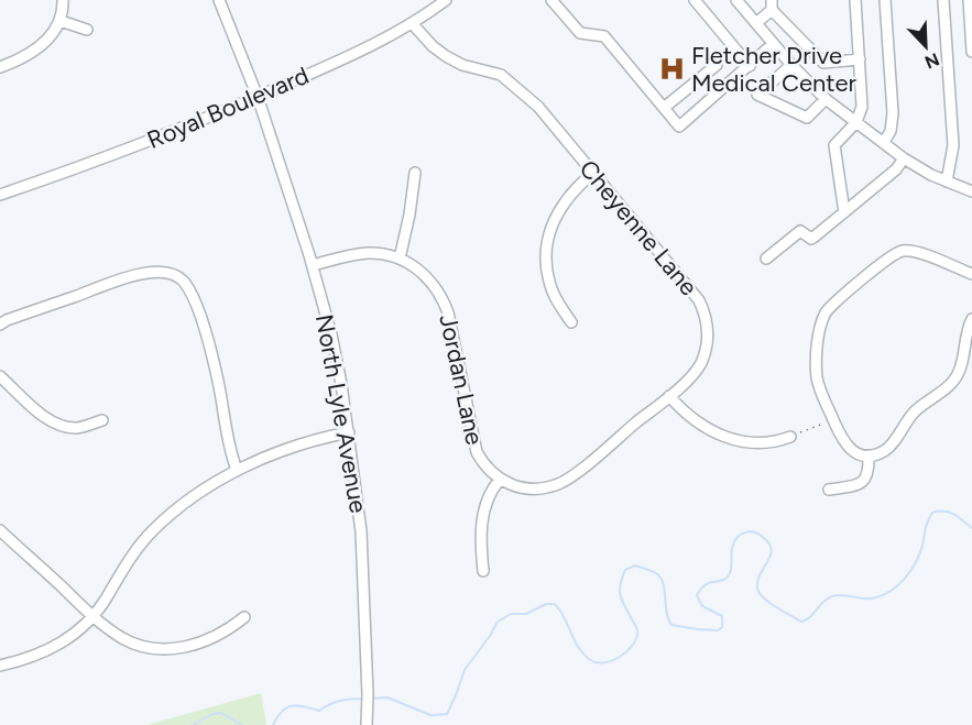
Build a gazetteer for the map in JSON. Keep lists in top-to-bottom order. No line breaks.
{"streets":{"street":["Royal Boulevard","Cheyenne Lane","Jordan Lane","North Lyle Avenue"]},"crossings":[["Royal Boulevard","Cheyenne Lane"],["Royal Boulevard","North Lyle Avenue"],["Jordan Lane","North Lyle Avenue"]],"places":{"hospital":["Fletcher Drive Medical Center"]},"north":"bottom right"}
